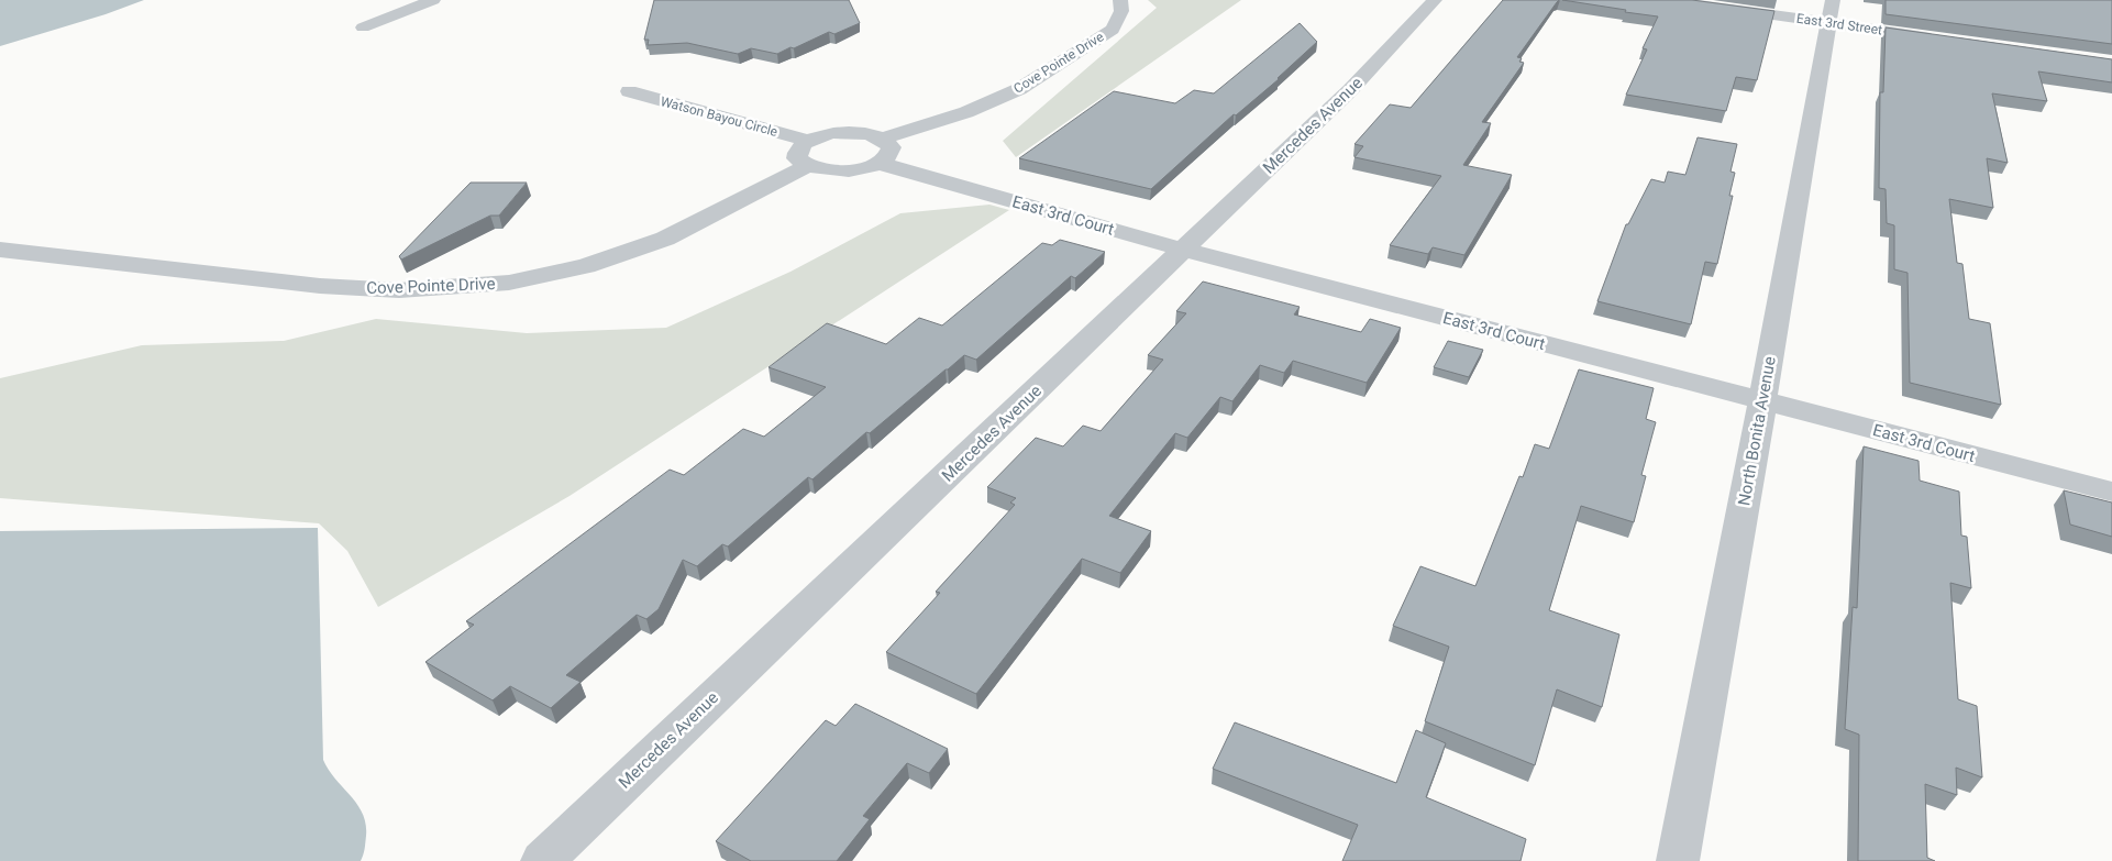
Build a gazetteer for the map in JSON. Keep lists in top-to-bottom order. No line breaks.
{"streets":{"street":["East 3rd Street","Cove Pointe Drive","Watson Bayou Circle","Mercedes Avenue","East 3rd Court","North Bonita Avenue"]},"crossings":[["East 3rd Street","North Bonita Avenue"],["Cove Pointe Drive","East 3rd Court"],["Watson Bayou Circle","East 3rd Court"],["Mercedes Avenue","East 3rd Court"],["East 3rd Court","North Bonita Avenue"]]}
